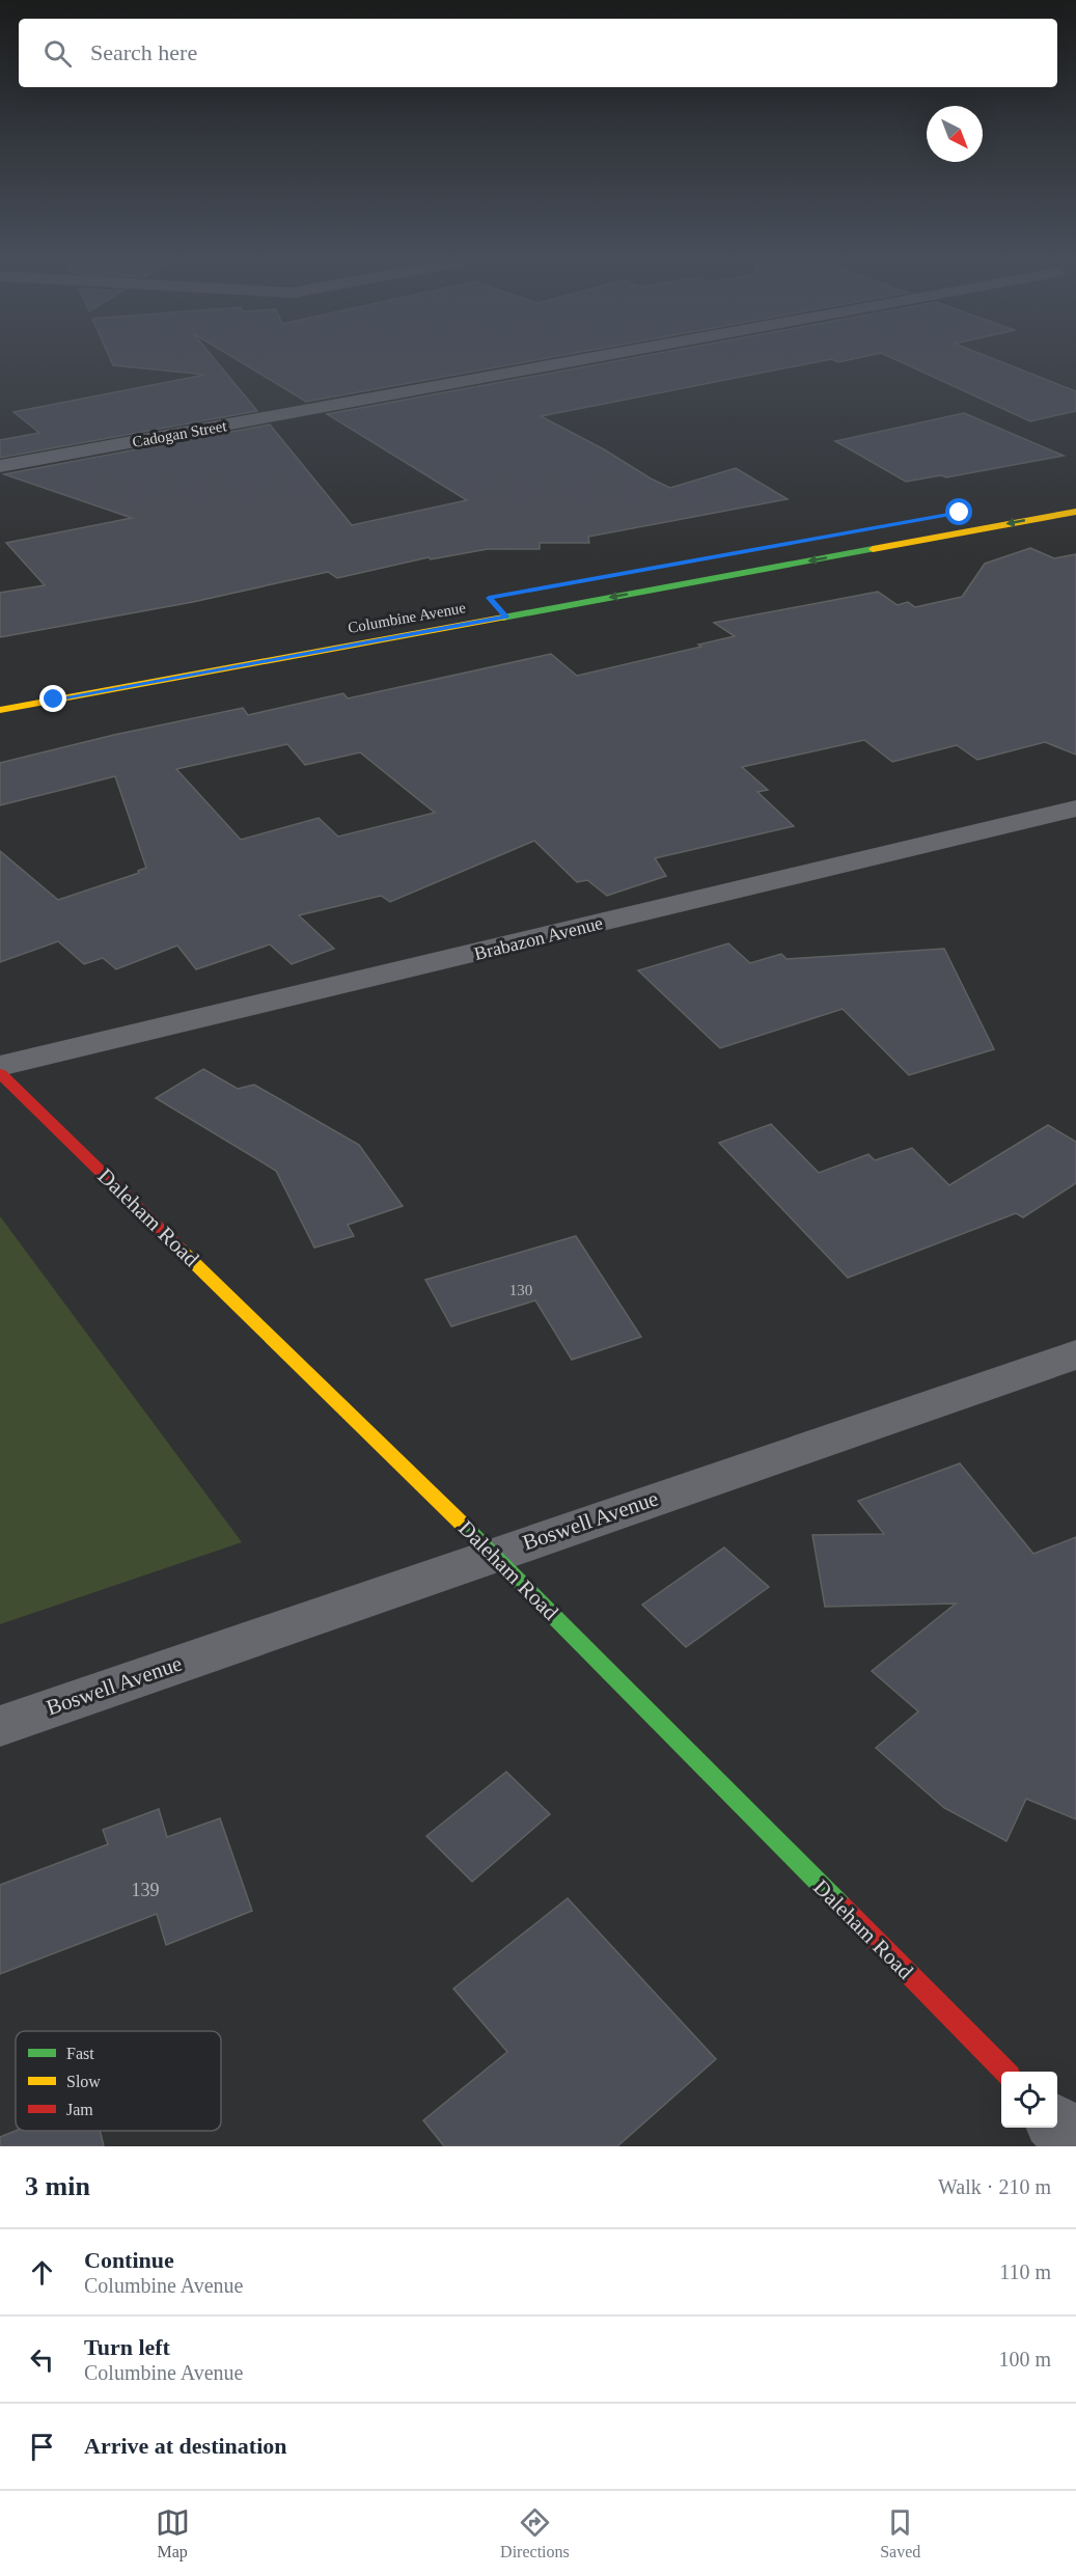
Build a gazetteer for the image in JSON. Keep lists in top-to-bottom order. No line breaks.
{"streets":{"main road":["Columbine Avenue","Daleham Road"],"street":["Cadogan Street","Brabazon Avenue","Boswell Avenue"]},"crossings":[["Daleham Road","Boswell Avenue"]],"one_way":["Columbine Avenue"],"house_numbers":["130","139"],"legend":["Fast","Slow","Jam"],"north":"bottom right","page":{"search":"Search here","heading":["3 min","Walk · 210 m"],"list":[["Continue","Columbine Avenue","110 m"],["Turn left","Columbine Avenue","100 m"],"Arrive at destination"],"nav":["Map","Directions","Saved"]}}
